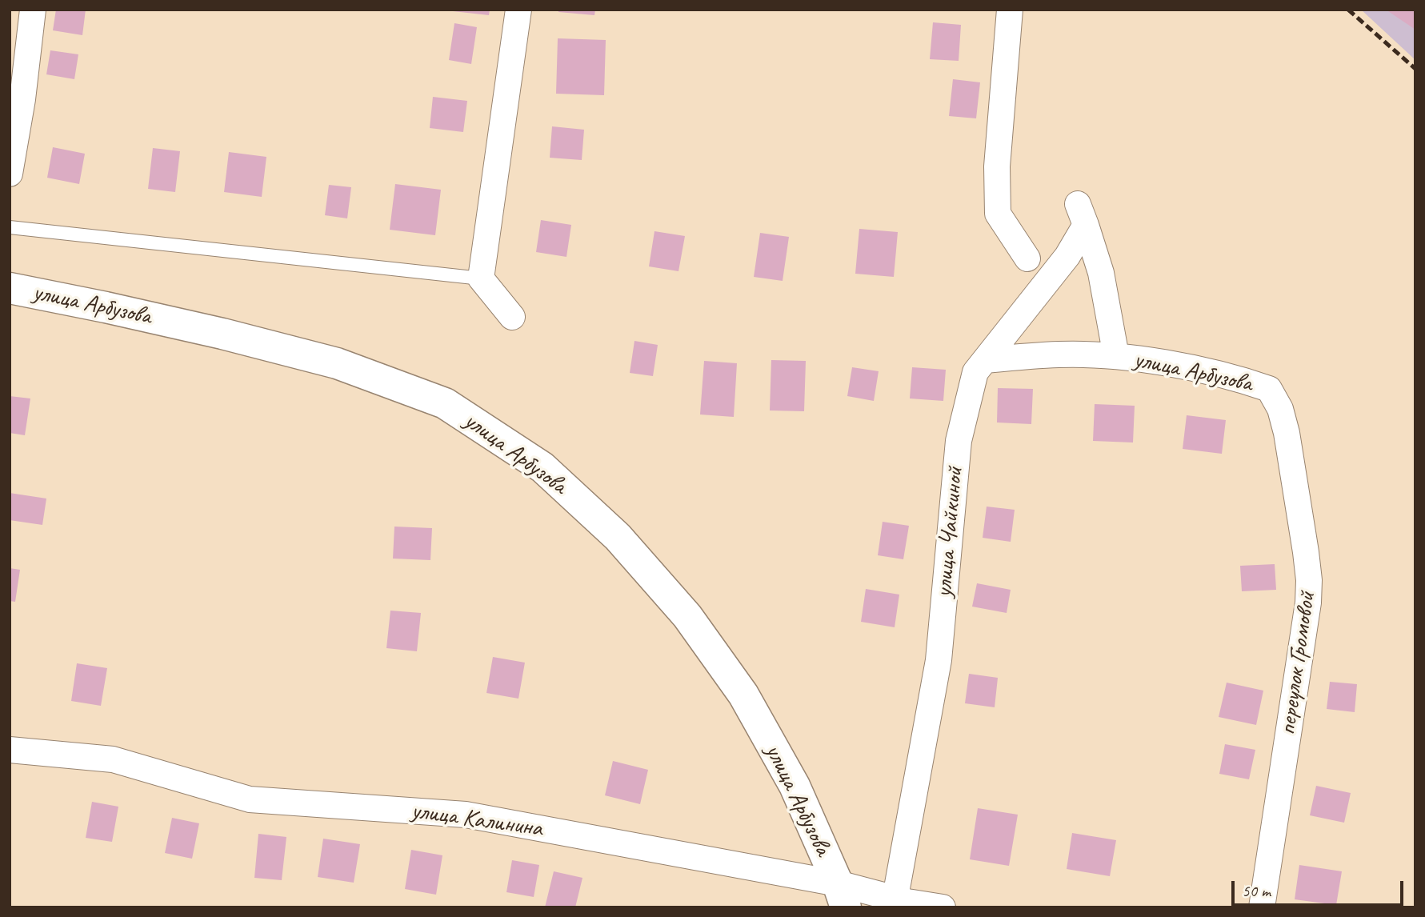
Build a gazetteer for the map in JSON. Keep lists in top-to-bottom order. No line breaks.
{"streets":{"street":["улица Арбузова","улица Чайкиной","переулок Громовой","улица Калинина"]},"crossings":[["улица Арбузова","улица Чайкиной"],["улица Арбузова","переулок Громовой"],["улица Арбузова","улица Калинина"],["улица Чайкиной","улица Калинина"]],"scale_bar":"50 m"}
